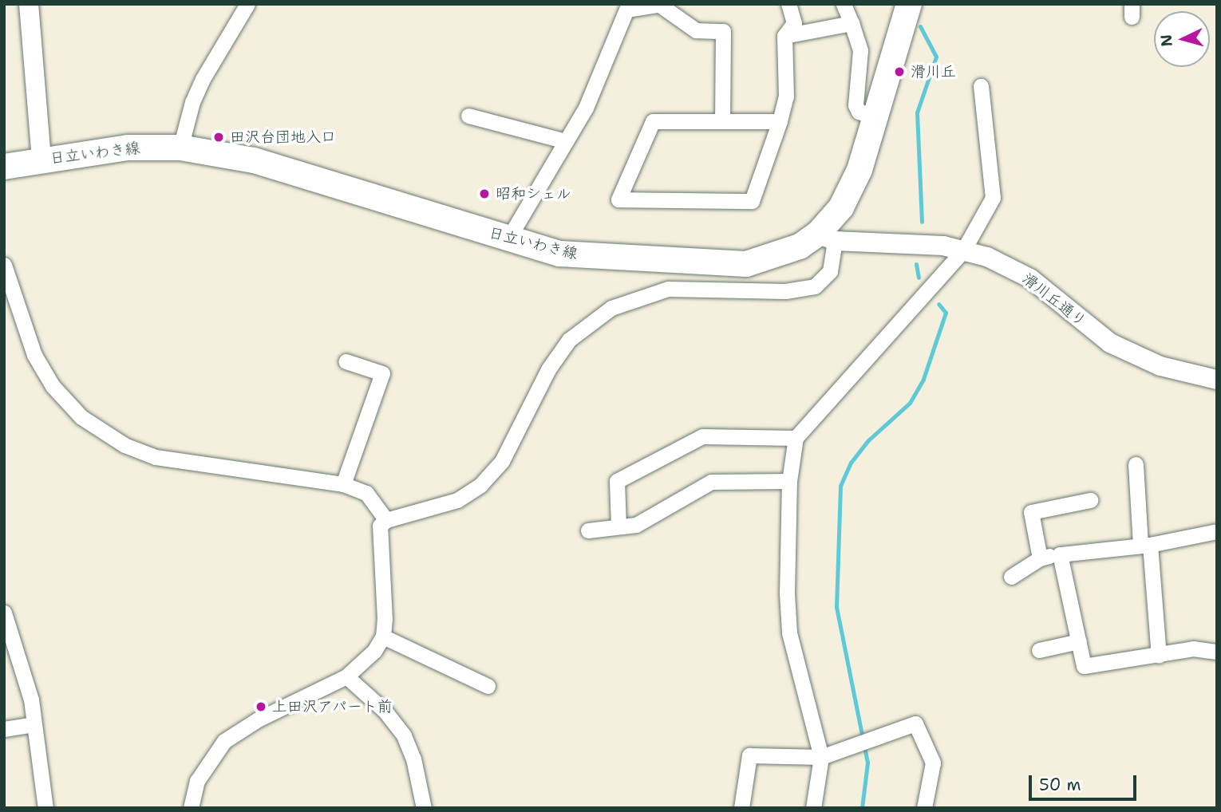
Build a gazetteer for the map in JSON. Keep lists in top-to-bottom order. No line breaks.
{"streets":{"main road":["日立いわき線"],"street":["滑川丘通り"]},"crossings":[["日立いわき線","滑川丘通り"]],"places":["滑川丘","田沢台団地入口","昭和シェル","上田沢アパート前"],"scale_bar":"50 m","north":"left"}
